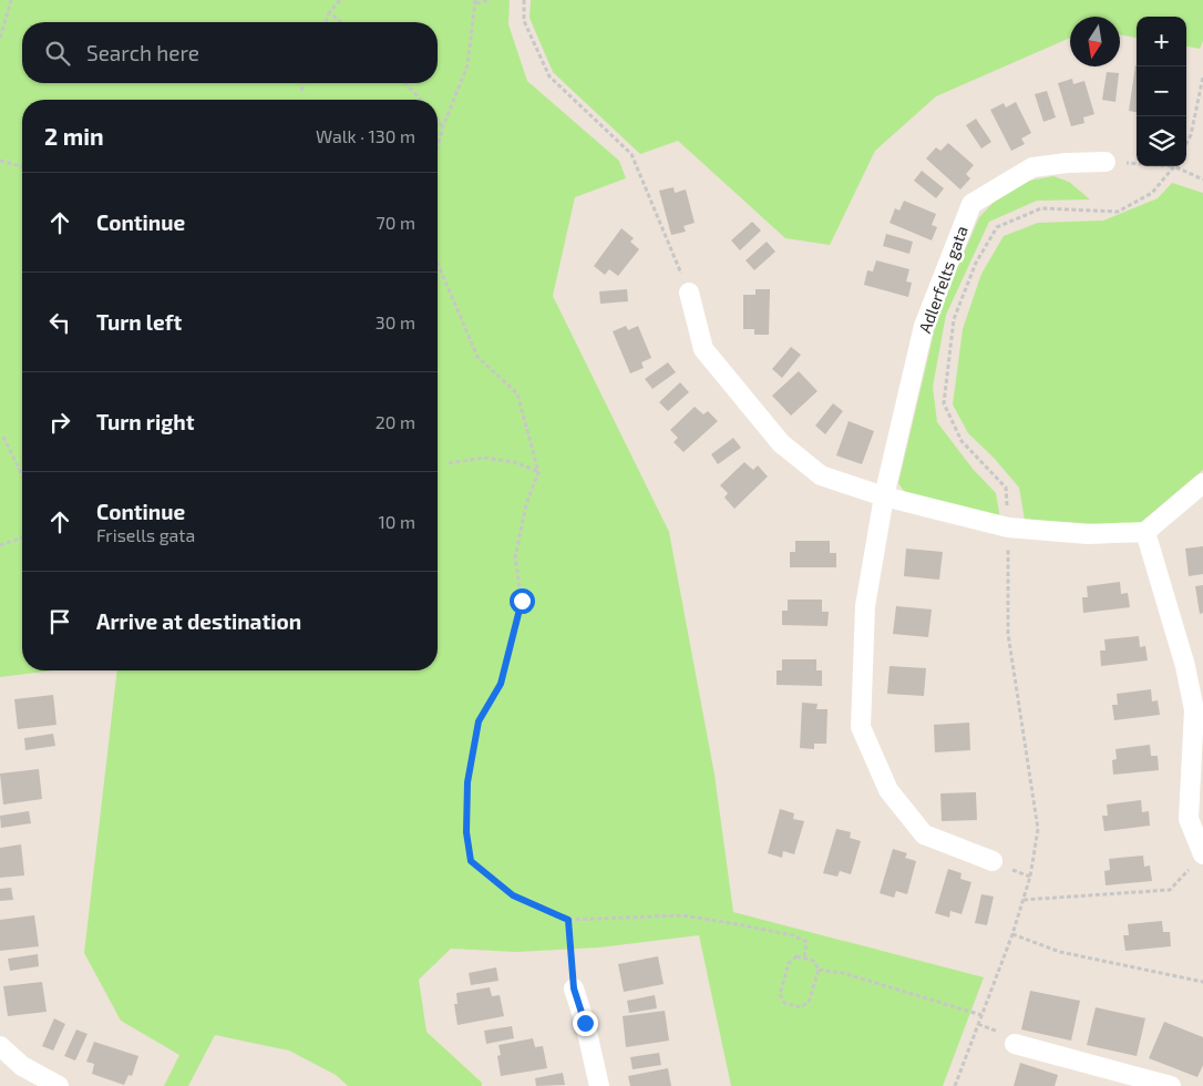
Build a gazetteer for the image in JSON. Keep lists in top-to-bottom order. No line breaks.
{"streets":{"street":["Adlerfelts gata"]},"north":"bottom","page":{"map_buttons":["+","−"],"search":"Search here","heading":["2 min","Walk · 130 m"],"list":[["Continue","70 m"],["Turn left","30 m"],["Turn right","20 m"],["Continue","Frisells gata","10 m"],"Arrive at destination"]}}
